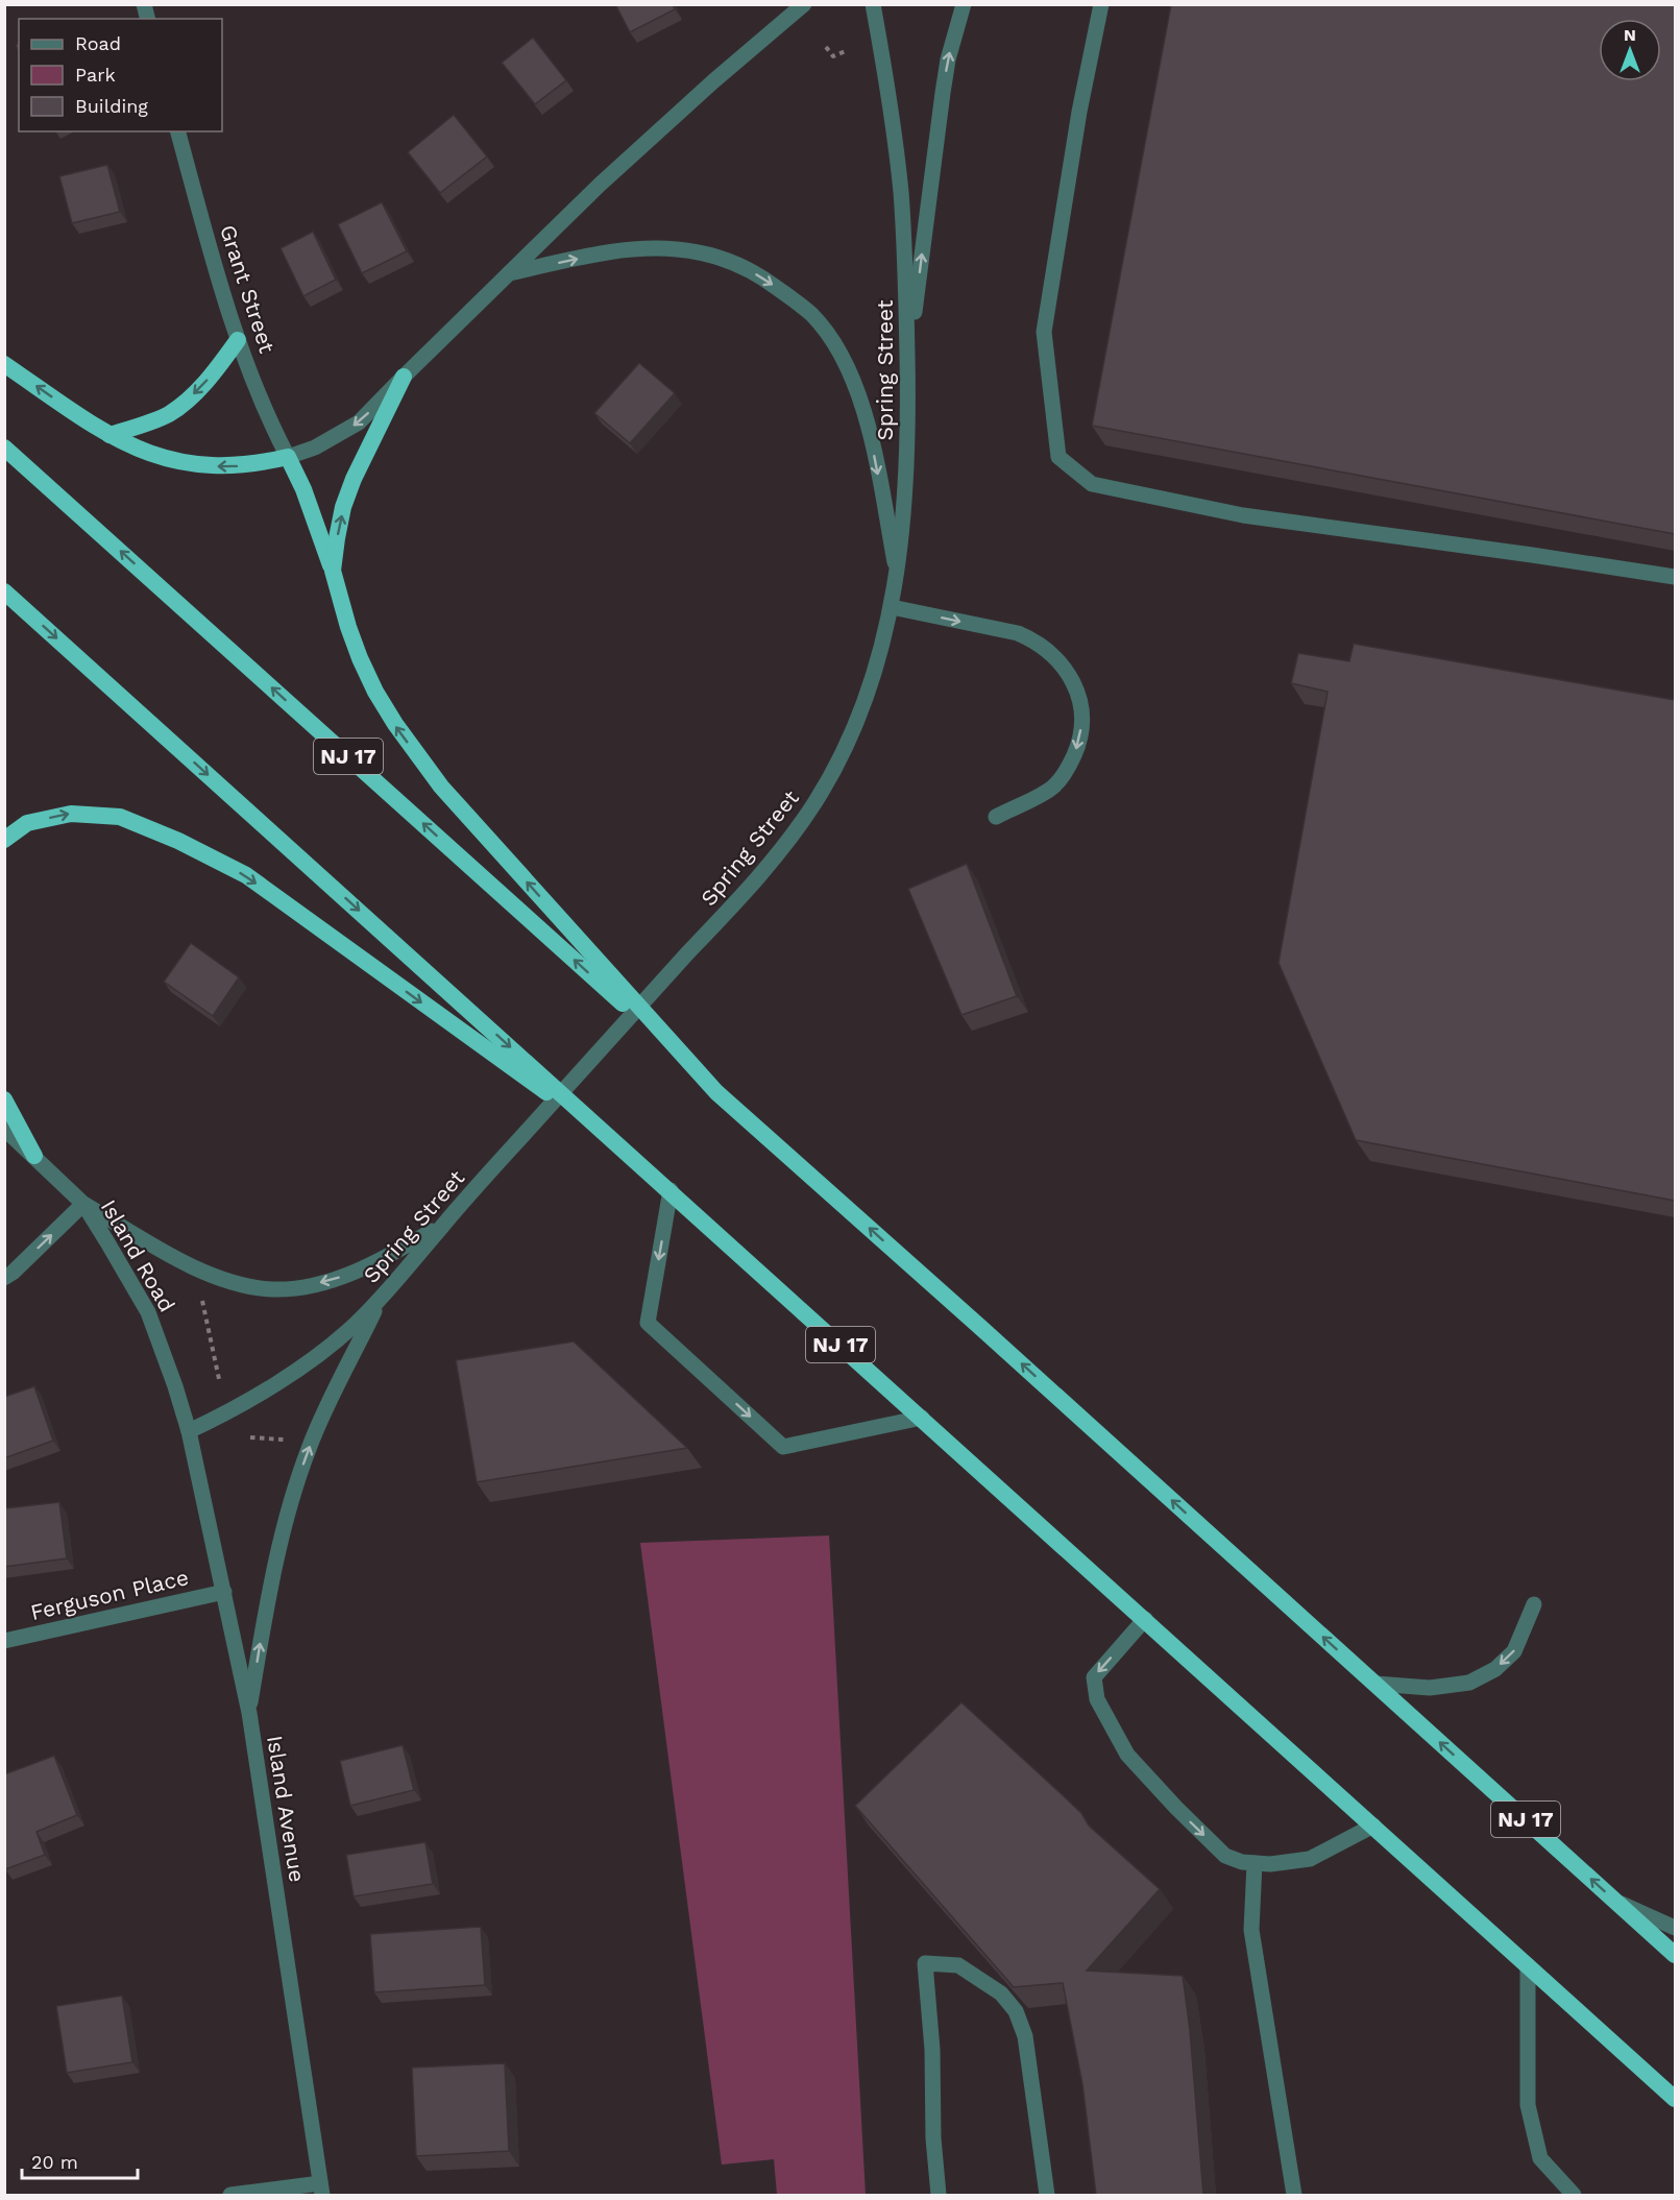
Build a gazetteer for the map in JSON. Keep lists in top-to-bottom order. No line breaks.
{"streets":{"highway":["NJ 17"],"street":["Grant Street","Spring Street","Island Road","Ferguson Place","Island Avenue"]},"crossings":[["Spring Street","Island Road"],["Spring Street","Island Avenue"],["Island Road","Island Avenue"],["Ferguson Place","Island Avenue"]],"legend":["Road","Park","Building"],"scale_bar":"20 m","north":"top"}
